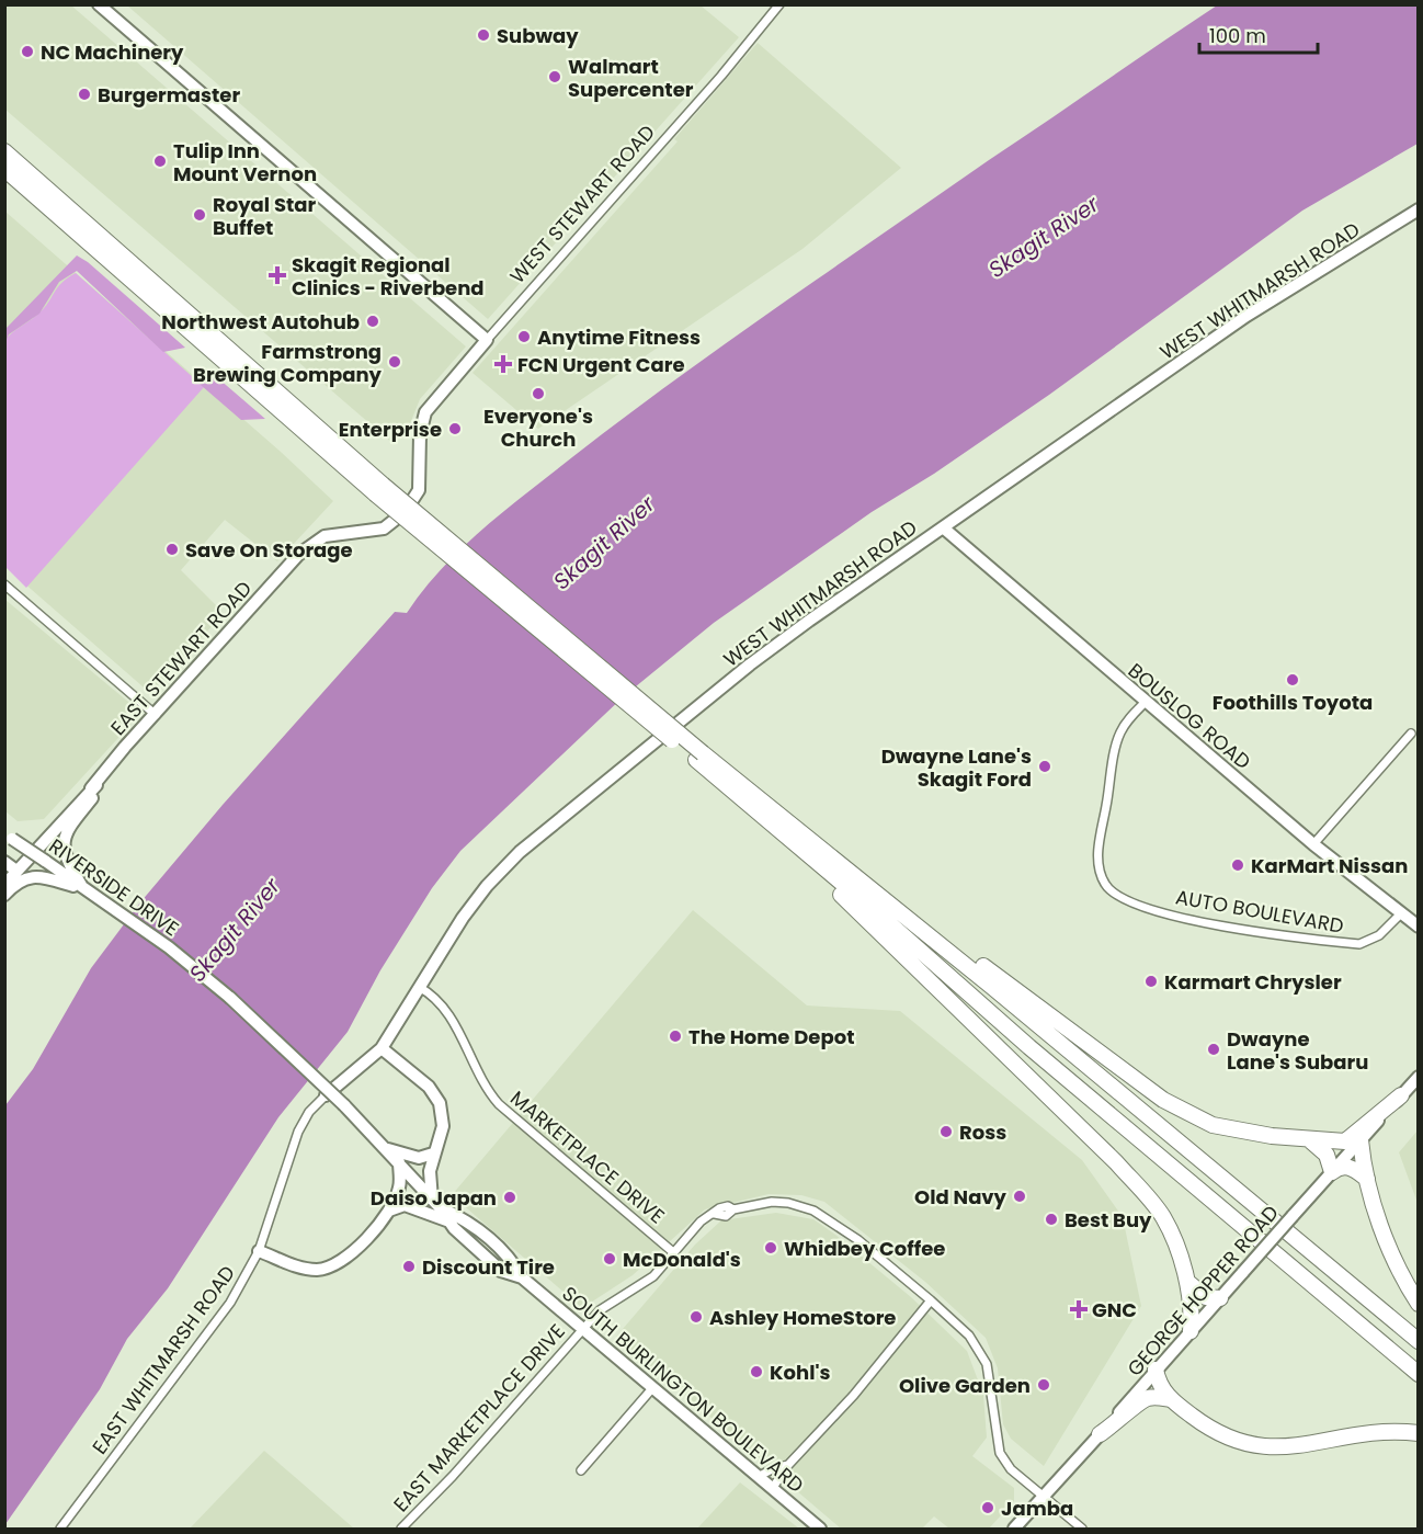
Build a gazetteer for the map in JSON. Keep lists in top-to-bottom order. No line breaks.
{"streets":{"street":["WEST STEWART ROAD","WEST WHITMARSH ROAD","EAST STEWART ROAD","BOUSLOG ROAD","RIVERSIDE DRIVE","AUTO BOULEVARD","MARKETPLACE DRIVE","GEORGE HOPPER ROAD","EAST WHITMARSH ROAD","SOUTH BURLINGTON BOULEVARD","EAST MARKETPLACE DRIVE"]},"crossings":[["WEST STEWART ROAD","EAST STEWART ROAD"],["WEST WHITMARSH ROAD","BOUSLOG ROAD"],["WEST WHITMARSH ROAD","MARKETPLACE DRIVE"],["WEST WHITMARSH ROAD","EAST WHITMARSH ROAD"],["BOUSLOG ROAD","AUTO BOULEVARD"],["RIVERSIDE DRIVE","SOUTH BURLINGTON BOULEVARD"],["MARKETPLACE DRIVE","EAST MARKETPLACE DRIVE"],["SOUTH BURLINGTON BOULEVARD","EAST MARKETPLACE DRIVE"]],"water":["Skagit River"],"places":{"other":["Subway","NC Machinery","Walmart Supercenter","Burgermaster","Tulip Inn Mount Vernon","Royal Star Buffet","Northwest Autohub","Anytime Fitness","Farmstrong Brewing Company","Everyone's Church","Enterprise","Save On Storage","Foothills Toyota","Dwayne Lane's Skagit Ford","KarMart Nissan","Karmart Chrysler","The Home Depot","Dwayne Lane's Subaru","Ross","Old Navy","Daiso Japan","Best Buy","Whidbey Coffee","McDonald's","Discount Tire","Ashley HomeStore","Kohl's","Olive Garden","Jamba"],"health":["Skagit Regional Clinics - Riverbend","FCN Urgent Care","GNC"]},"scale_bar":"100 m"}
